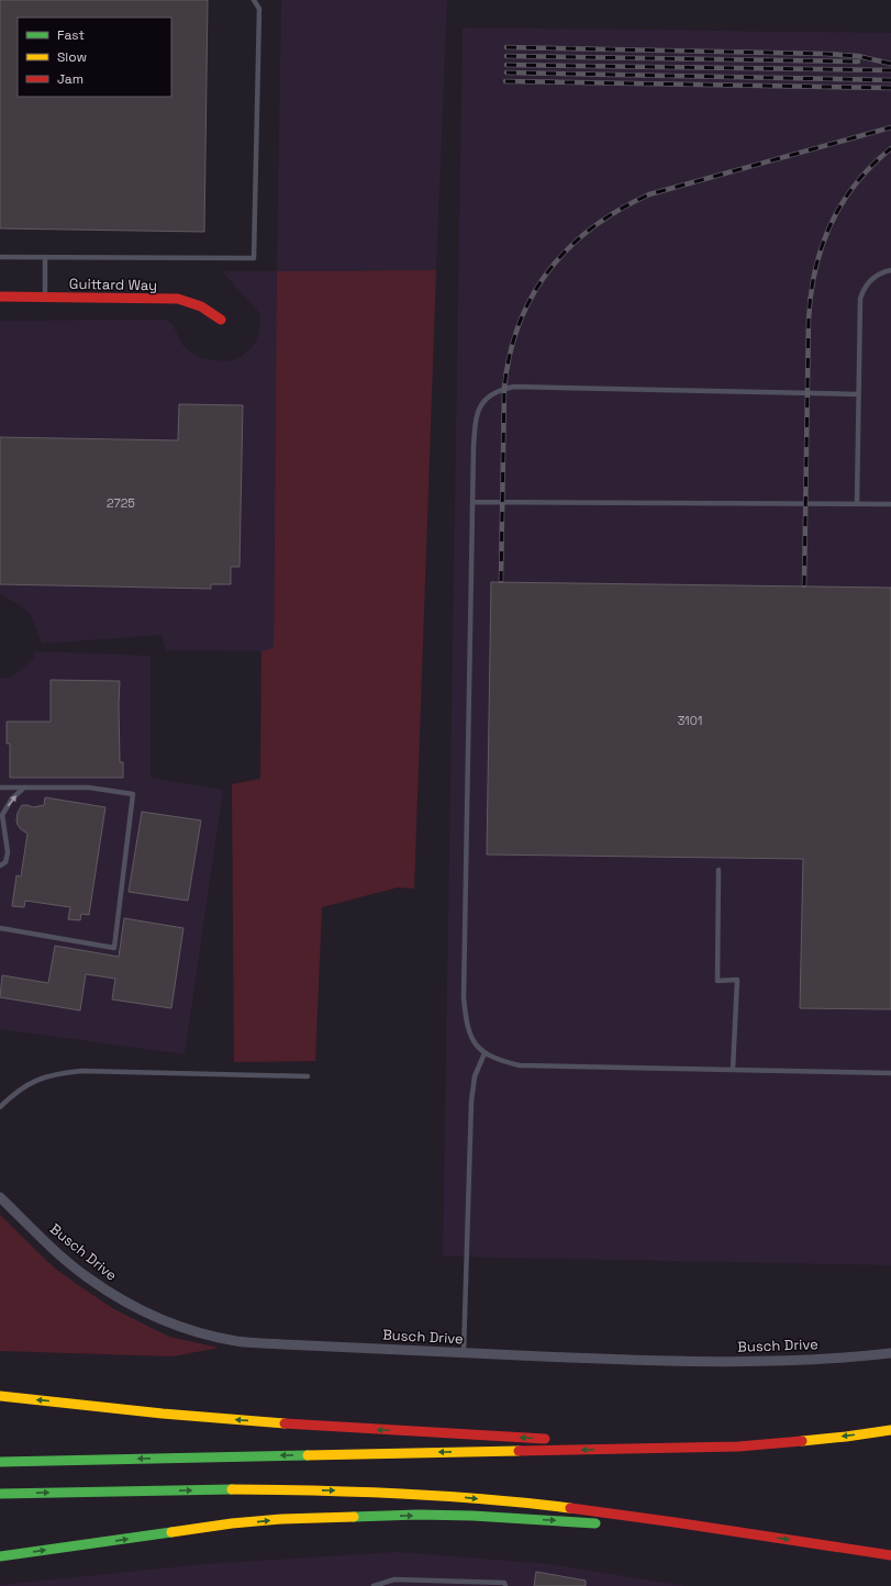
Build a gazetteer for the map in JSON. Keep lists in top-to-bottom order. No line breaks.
{"streets":{"main road":["Guittard Way"],"street":["Busch Drive"]},"house_numbers":["2725","3101"],"legend":["Fast","Slow","Jam"]}
